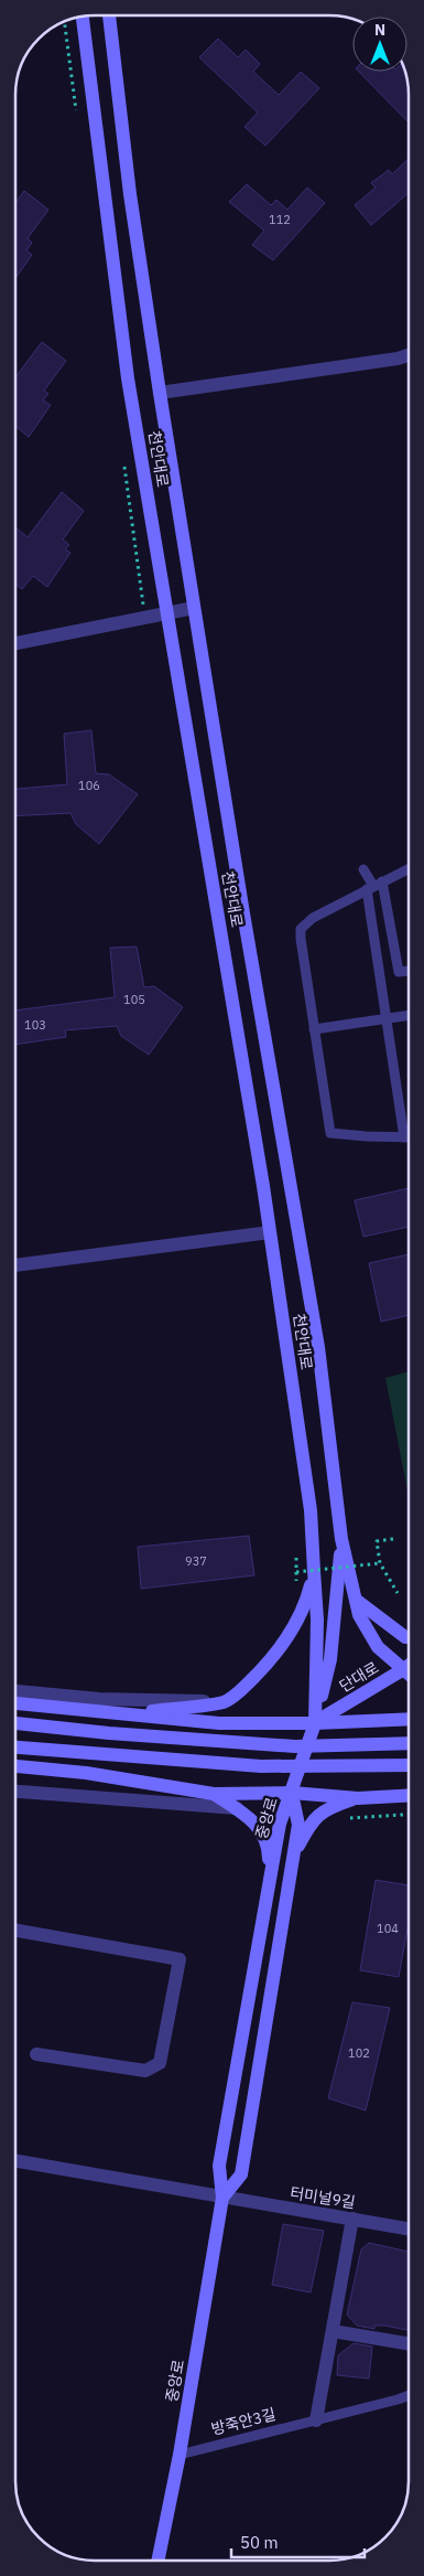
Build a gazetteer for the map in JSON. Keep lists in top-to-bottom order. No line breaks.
{"streets":{"main road":["천안대로","단대로","중앙로"],"street":["터미널9길"],"lane":["방죽안3길"]},"crossings":[["천안대로","단대로"],["천안대로","중앙로"],["중앙로","터미널9길"],["중앙로","방죽안3길"]],"house_numbers":["112","106","105","103","937","104","102"],"scale_bar":"50 m","north":"top"}
